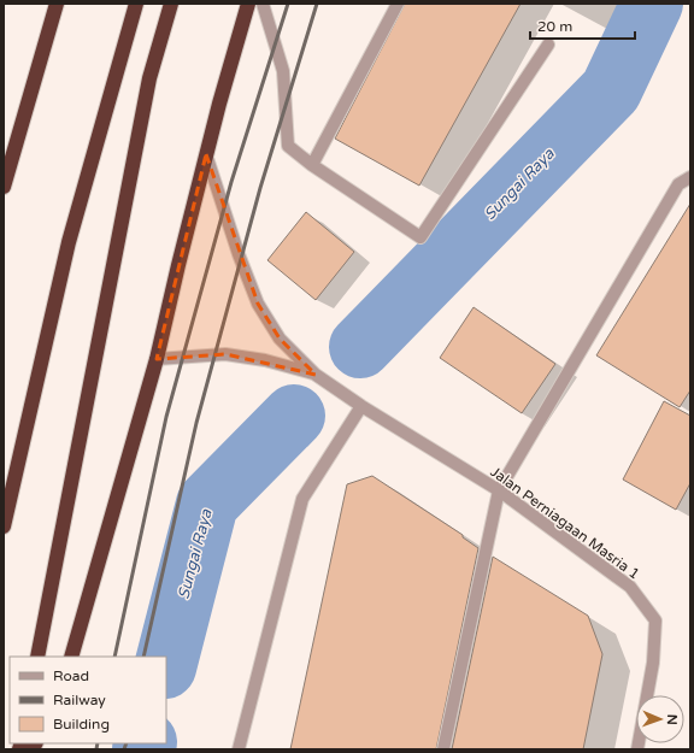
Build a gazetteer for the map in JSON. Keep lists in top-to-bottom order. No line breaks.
{"streets":{"street":["Jalan Perniagaan Masria 1"]},"water":["Sungai Raya"],"legend":["Road","Railway","Building"],"scale_bar":"20 m","north":"right"}
